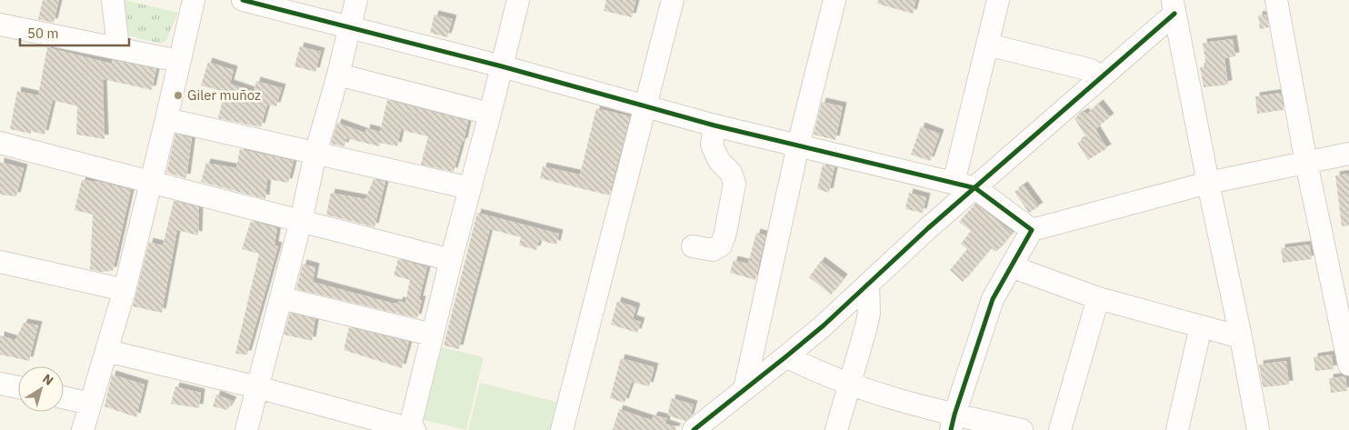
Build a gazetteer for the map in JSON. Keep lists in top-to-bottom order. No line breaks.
{"places":["Giler muñoz"],"scale_bar":"50 m","north":"top right"}
